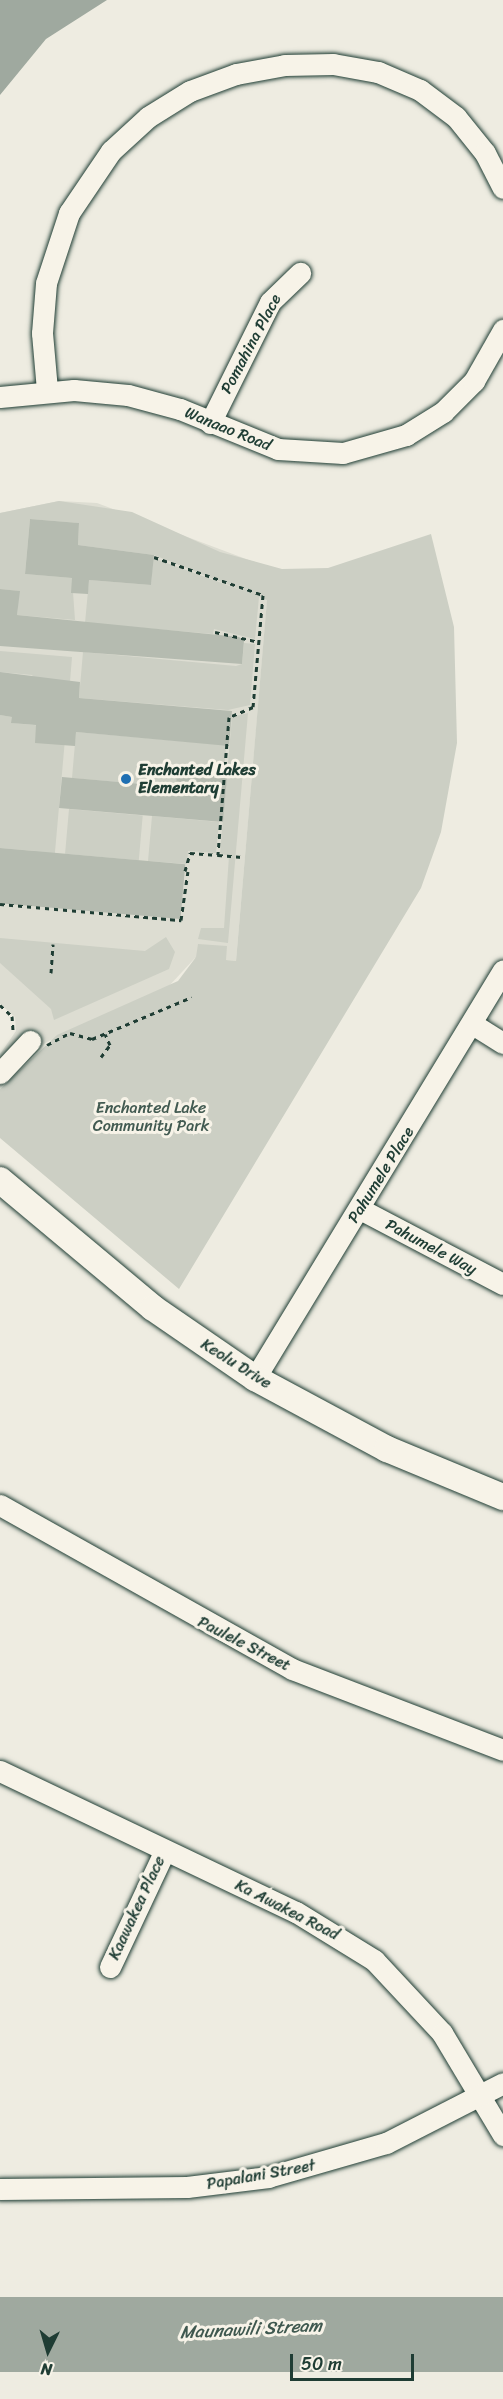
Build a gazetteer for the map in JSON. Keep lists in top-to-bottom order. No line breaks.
{"streets":{"main road":["Keolu Drive"],"street":["Pomahina Place","Wanaao Road","Pahumele Place","Pahumele Way","Paulele Street","Kaawakea Place","Ka Awakea Road","Papalani Street"]},"crossings":[["Pomahina Place","Wanaao Road"],["Pahumele Place","Pahumele Way"],["Pahumele Place","Keolu Drive"],["Kaawakea Place","Ka Awakea Road"],["Ka Awakea Road","Papalani Street"]],"water":["Maunawili Stream"],"parks":["Enchanted Lake Community Park"],"places":["Enchanted Lakes Elementary"],"scale_bar":"50 m","north":"bottom"}
